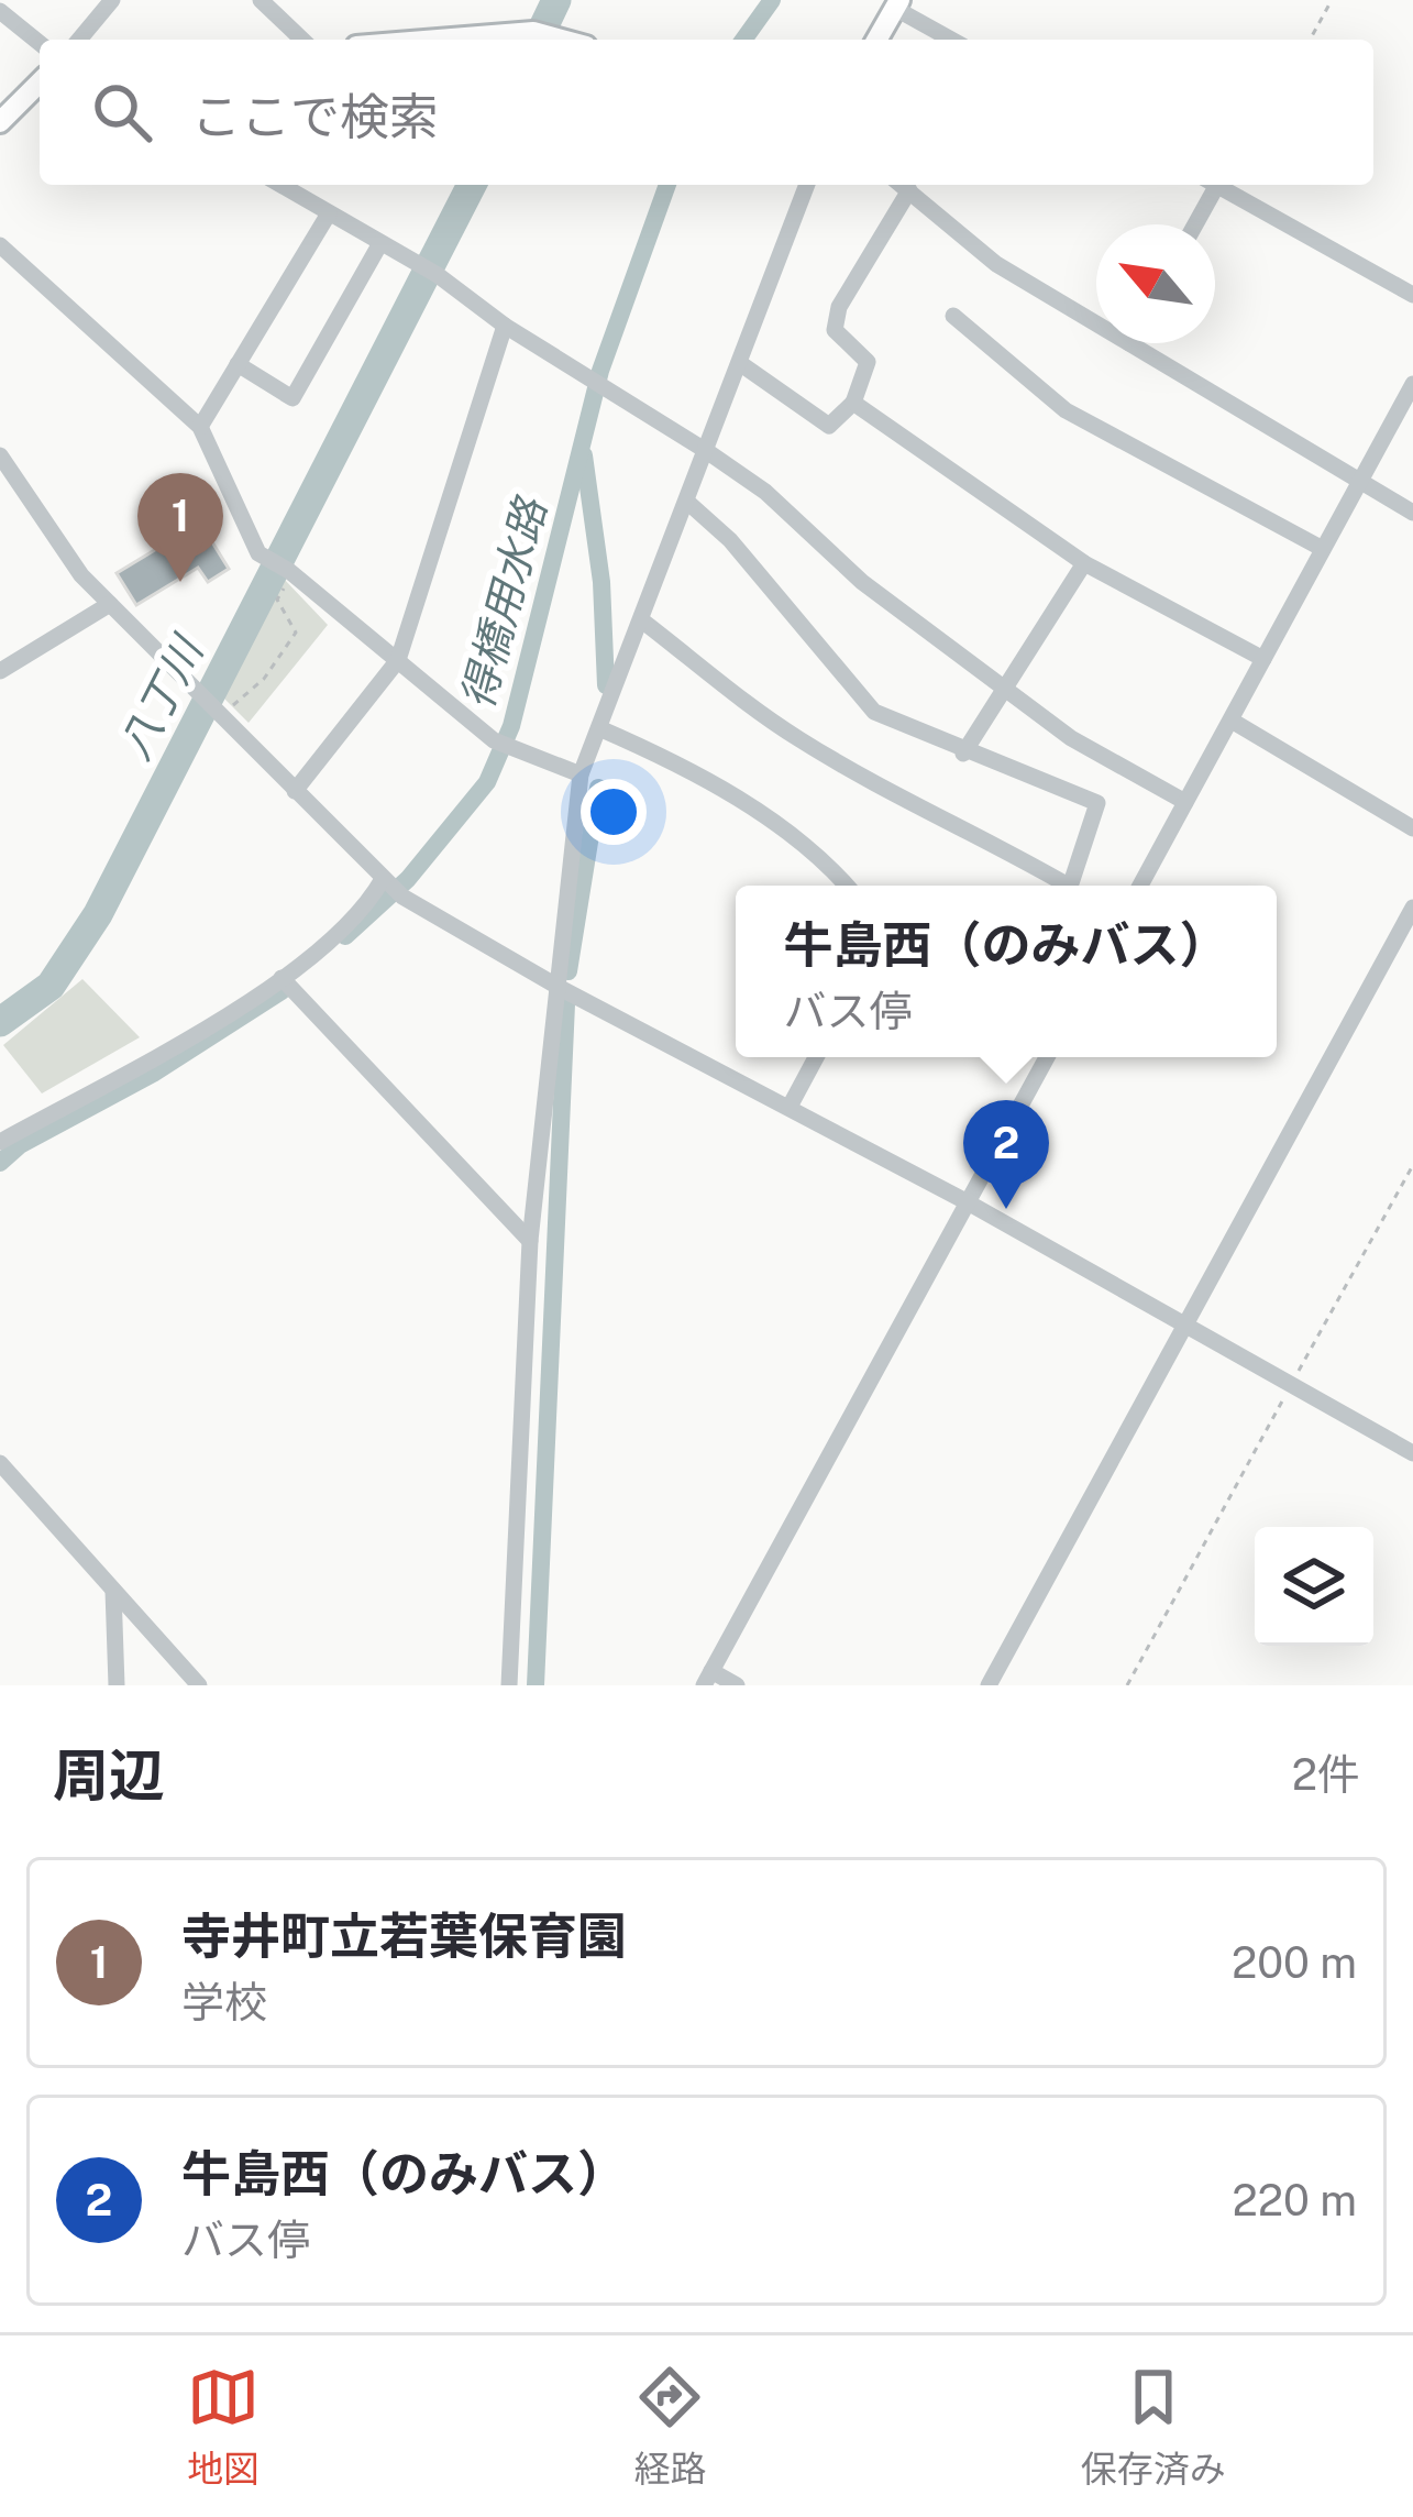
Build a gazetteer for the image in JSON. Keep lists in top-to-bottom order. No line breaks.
{"water":["得橋用水路","八丁川"],"north":"top left","page":{"search":"ここで検索","pins":["1","2"],"popup":["牛島西（のみバス）","バス停"],"heading":["周辺","2件"],"list":[{"mark":"1","name":"寺井町立若葉保育園","note":"学校","value":"200 m"},{"mark":"2","name":"牛島西（のみバス）","note":"バス停","value":"220 m"}],"nav":["地図","経路","保存済み"]}}
